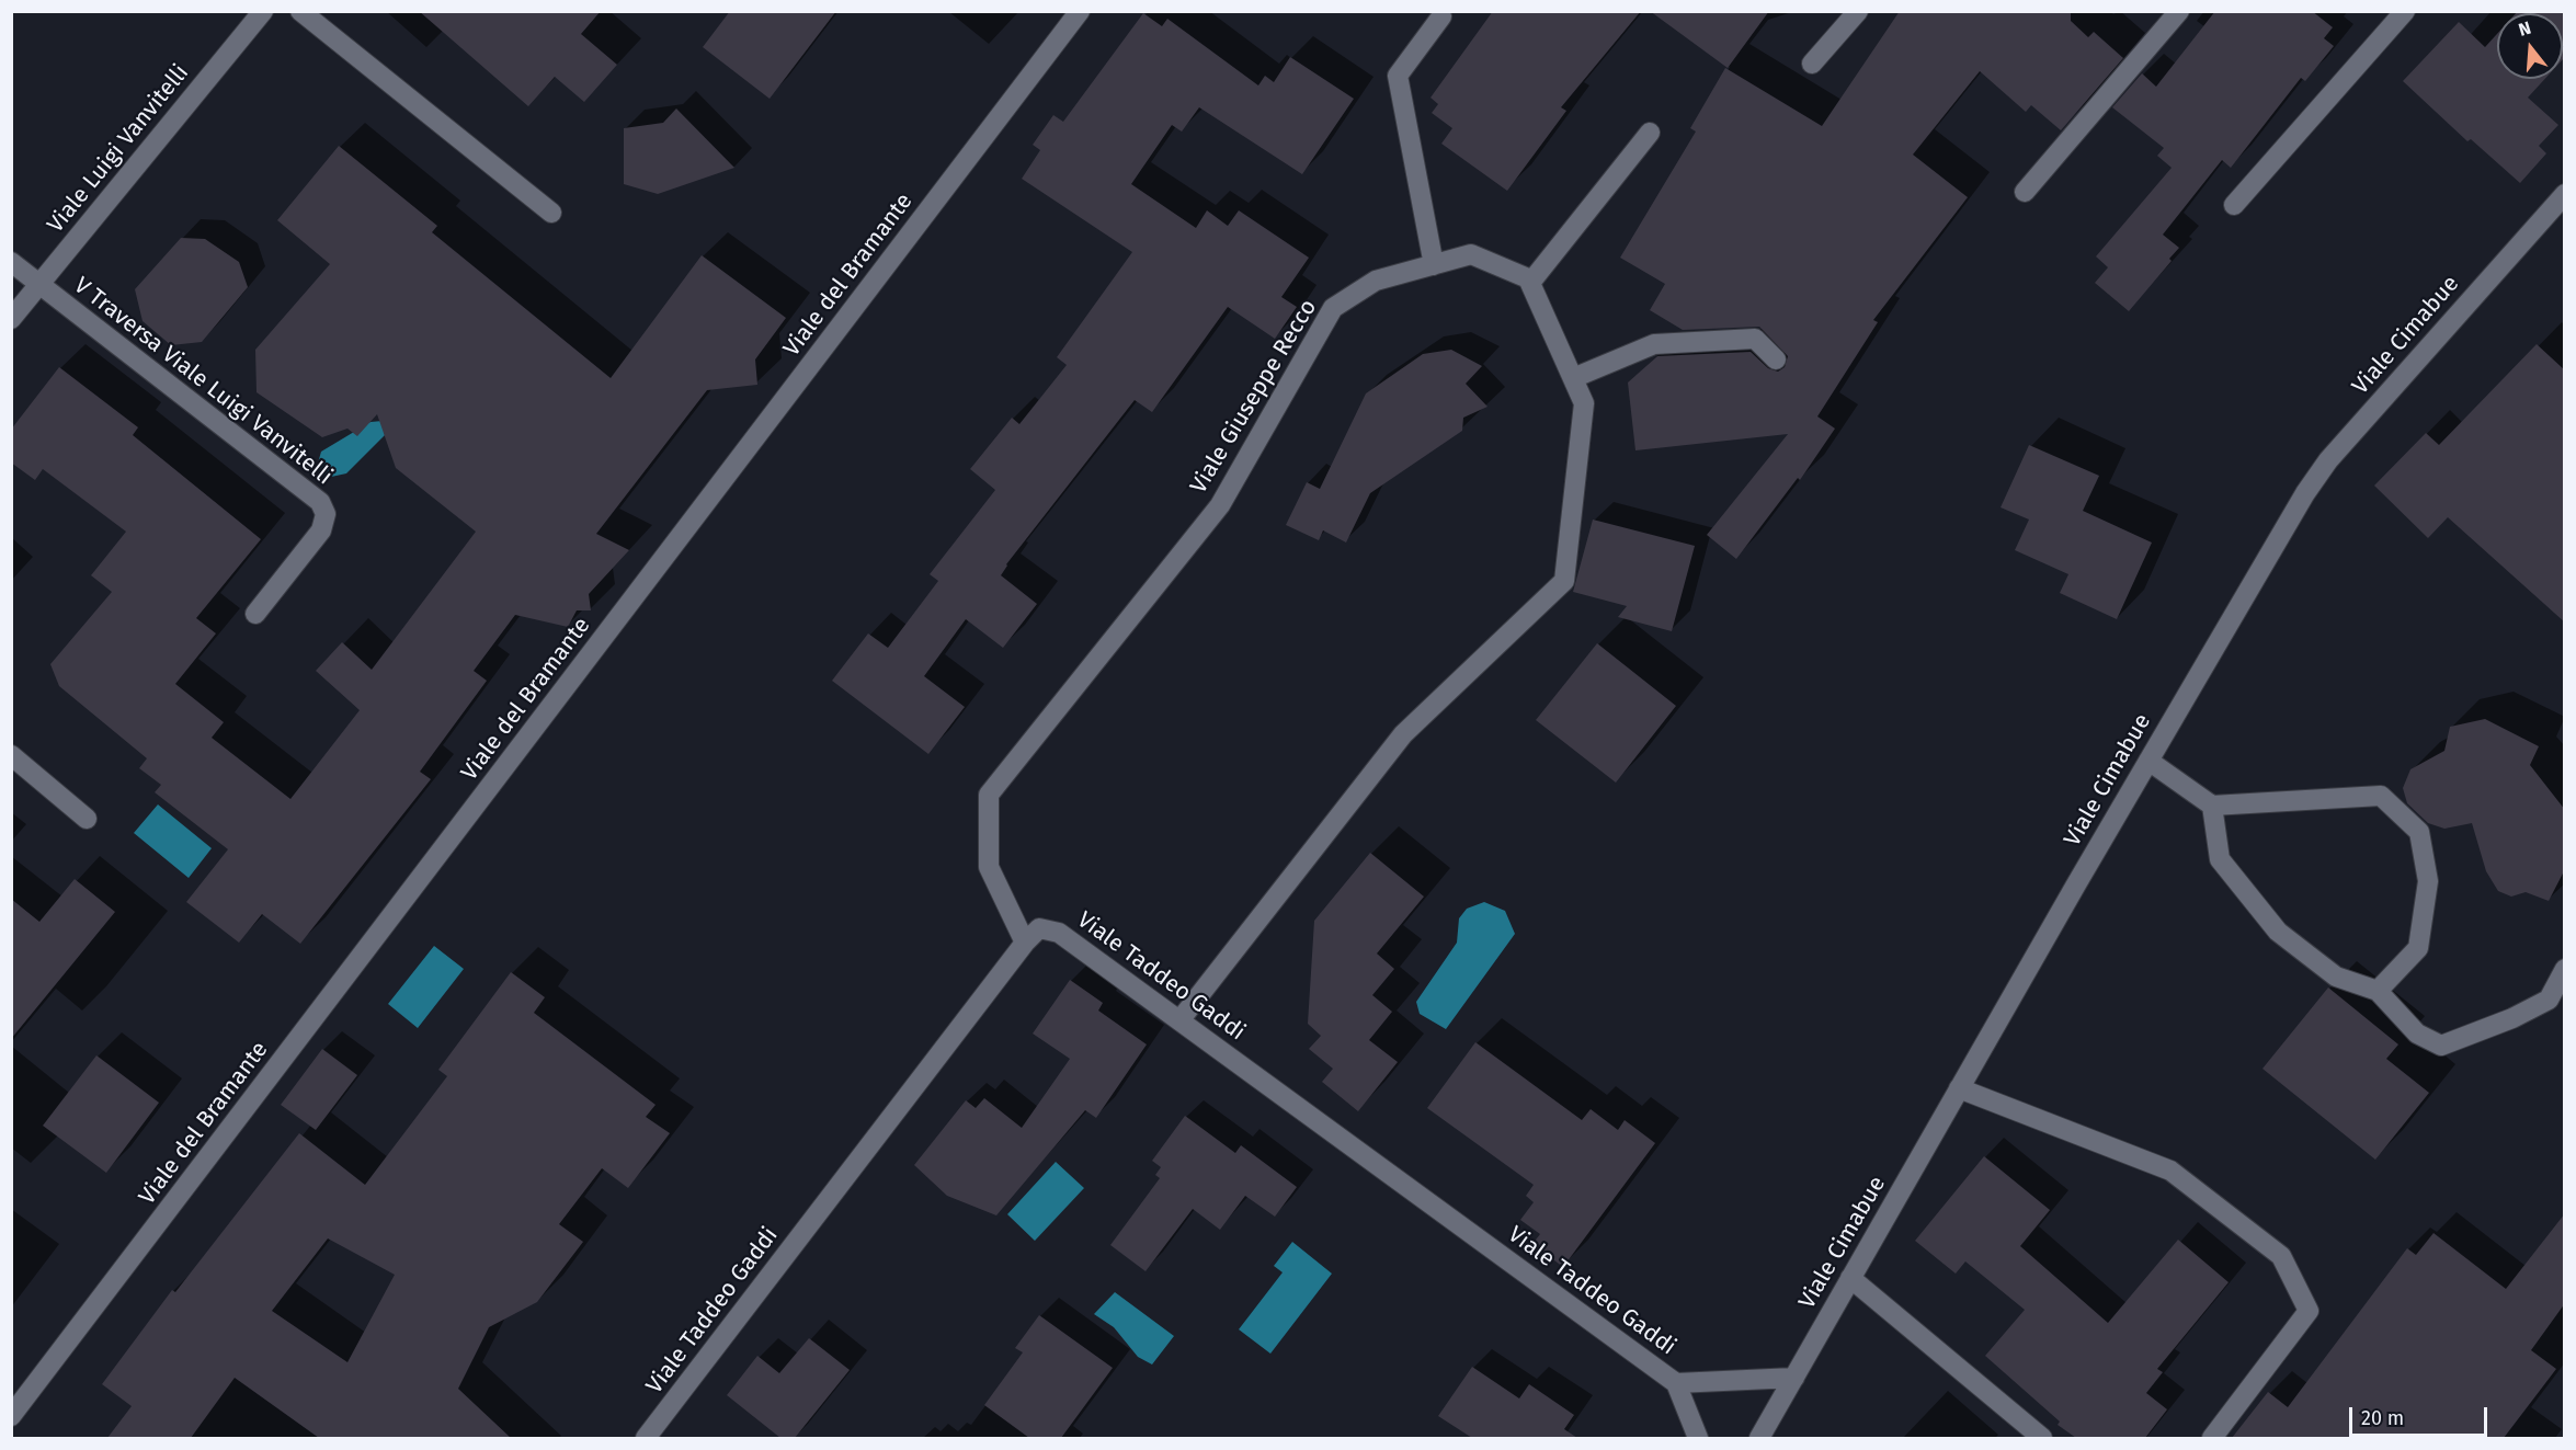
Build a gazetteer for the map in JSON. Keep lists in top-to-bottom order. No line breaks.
{"streets":{"street":["Viale Luigi Vanvitelli","Viale del Bramante","Viale Cimabue","V Traversa Viale Luigi Vanvitelli","Viale Giuseppe Recco","Viale Taddeo Gaddi"]},"crossings":[["Viale Luigi Vanvitelli","V Traversa Viale Luigi Vanvitelli"],["Viale Cimabue","Viale Taddeo Gaddi"],["Viale Giuseppe Recco","Viale Taddeo Gaddi"]],"scale_bar":"20 m","north":"top"}
